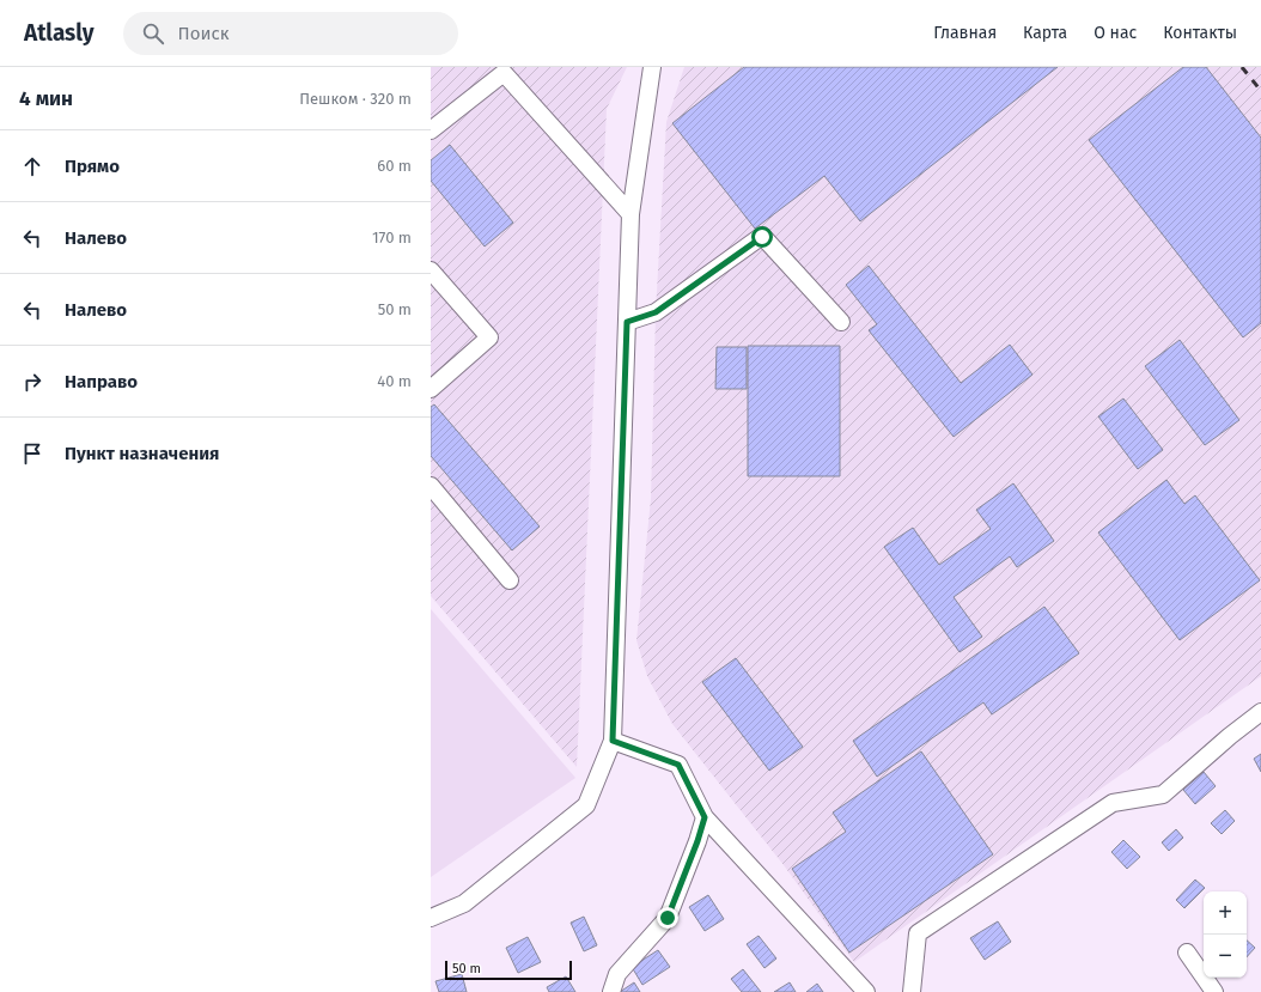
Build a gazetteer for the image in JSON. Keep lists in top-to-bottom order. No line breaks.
{"scale_bar":"50 m","page":{"header":"Atlasly","search":"Поиск","nav":["Главная","Карта","О нас","Контакты"],"heading":["4 мин","Пешком · 320 m"],"list":[["Прямо","60 m"],["Налево","170 m"],["Налево","50 m"],["Направо","40 m"],"Пункт назначения"],"map_buttons":["+","−"],"scale":"50 m"}}
